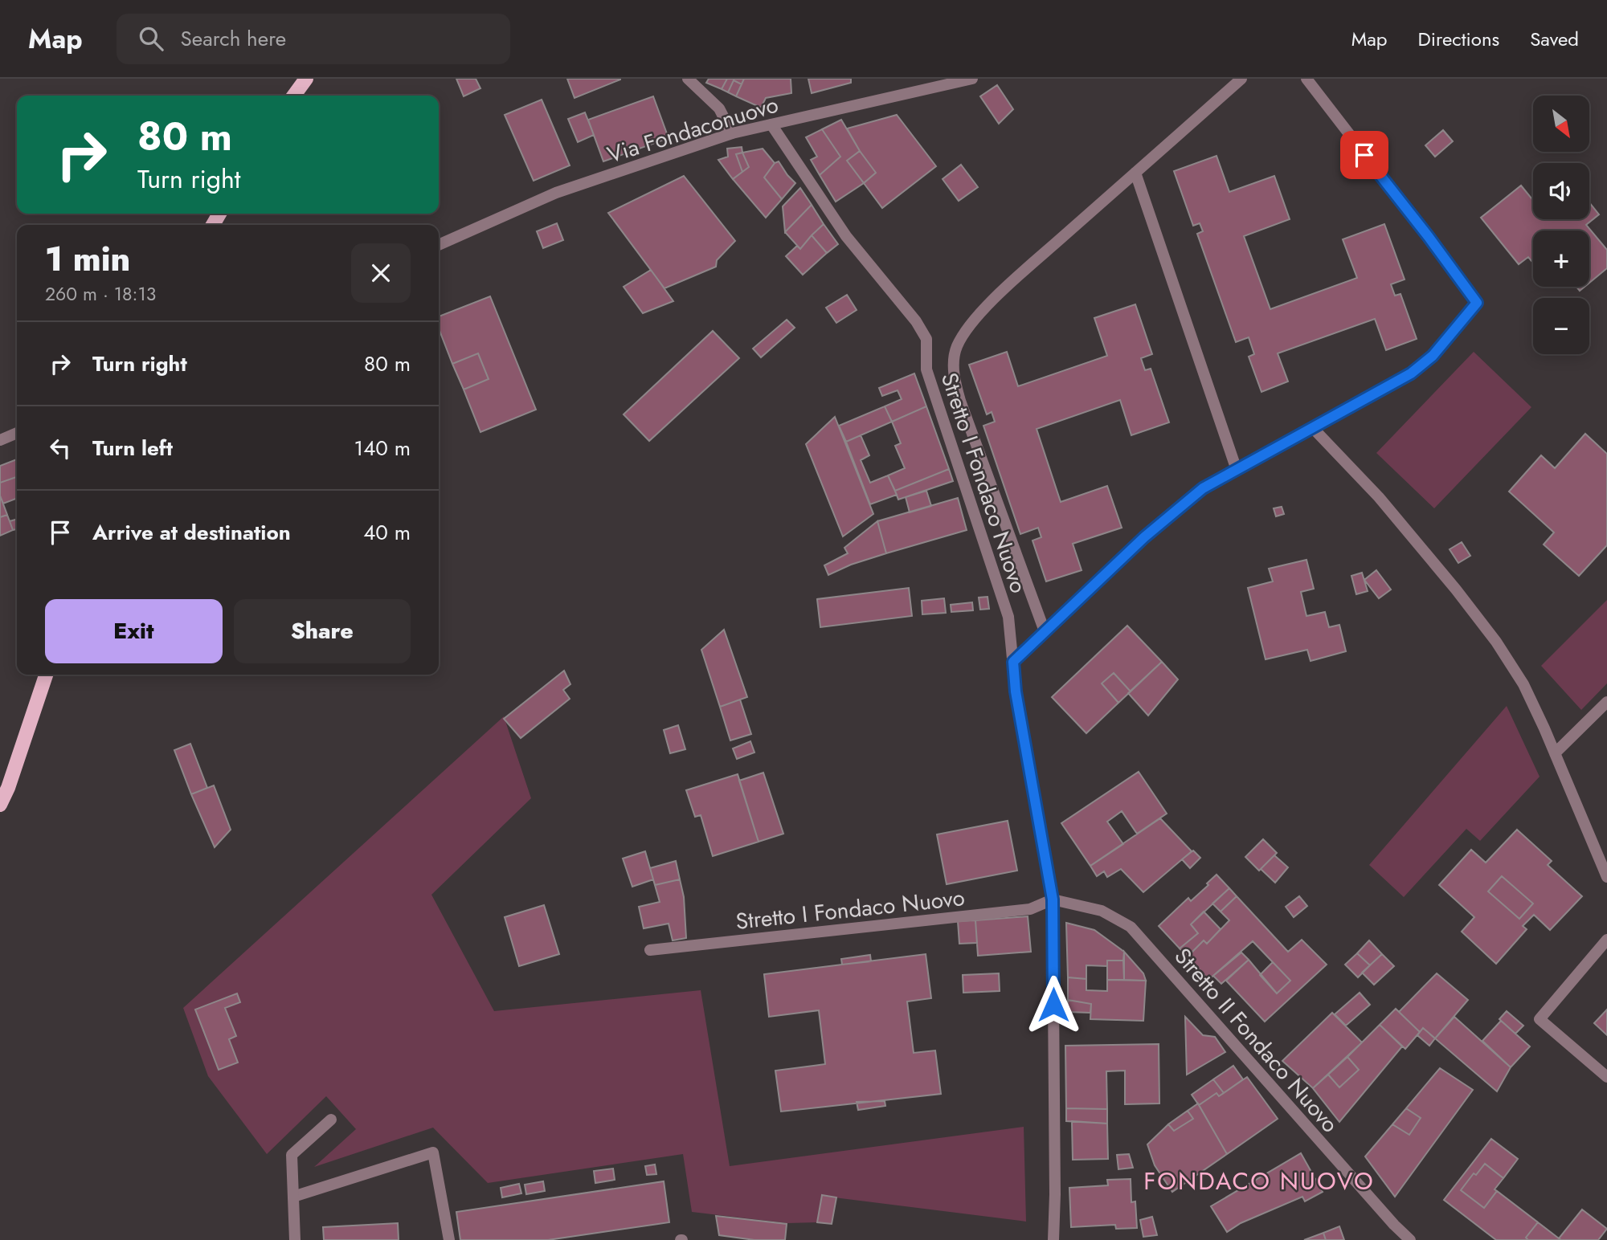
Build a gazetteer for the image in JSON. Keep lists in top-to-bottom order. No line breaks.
{"streets":{"street":["Via Fondaconuovo","Stretto I Fondaco Nuovo","Stretto II Fondaco Nuovo"]},"crossings":[["Via Fondaconuovo","Stretto I Fondaco Nuovo"],["Stretto I Fondaco Nuovo","Stretto II Fondaco Nuovo"]],"districts":["FONDACO NUOVO"],"north":"bottom right","page":{"header":"Map","search":"Search here","nav":["Map","Directions","Saved"],"map_buttons":["+","−"],"turn":["80 m","Turn right"],"heading":["1 min","260 m · 18:13"],"list":[{"name":"Turn right","value":"80 m"},{"name":"Turn left","value":"140 m"},{"name":"Arrive at destination","value":"40 m"}],"buttons":["Exit","Share"]}}
